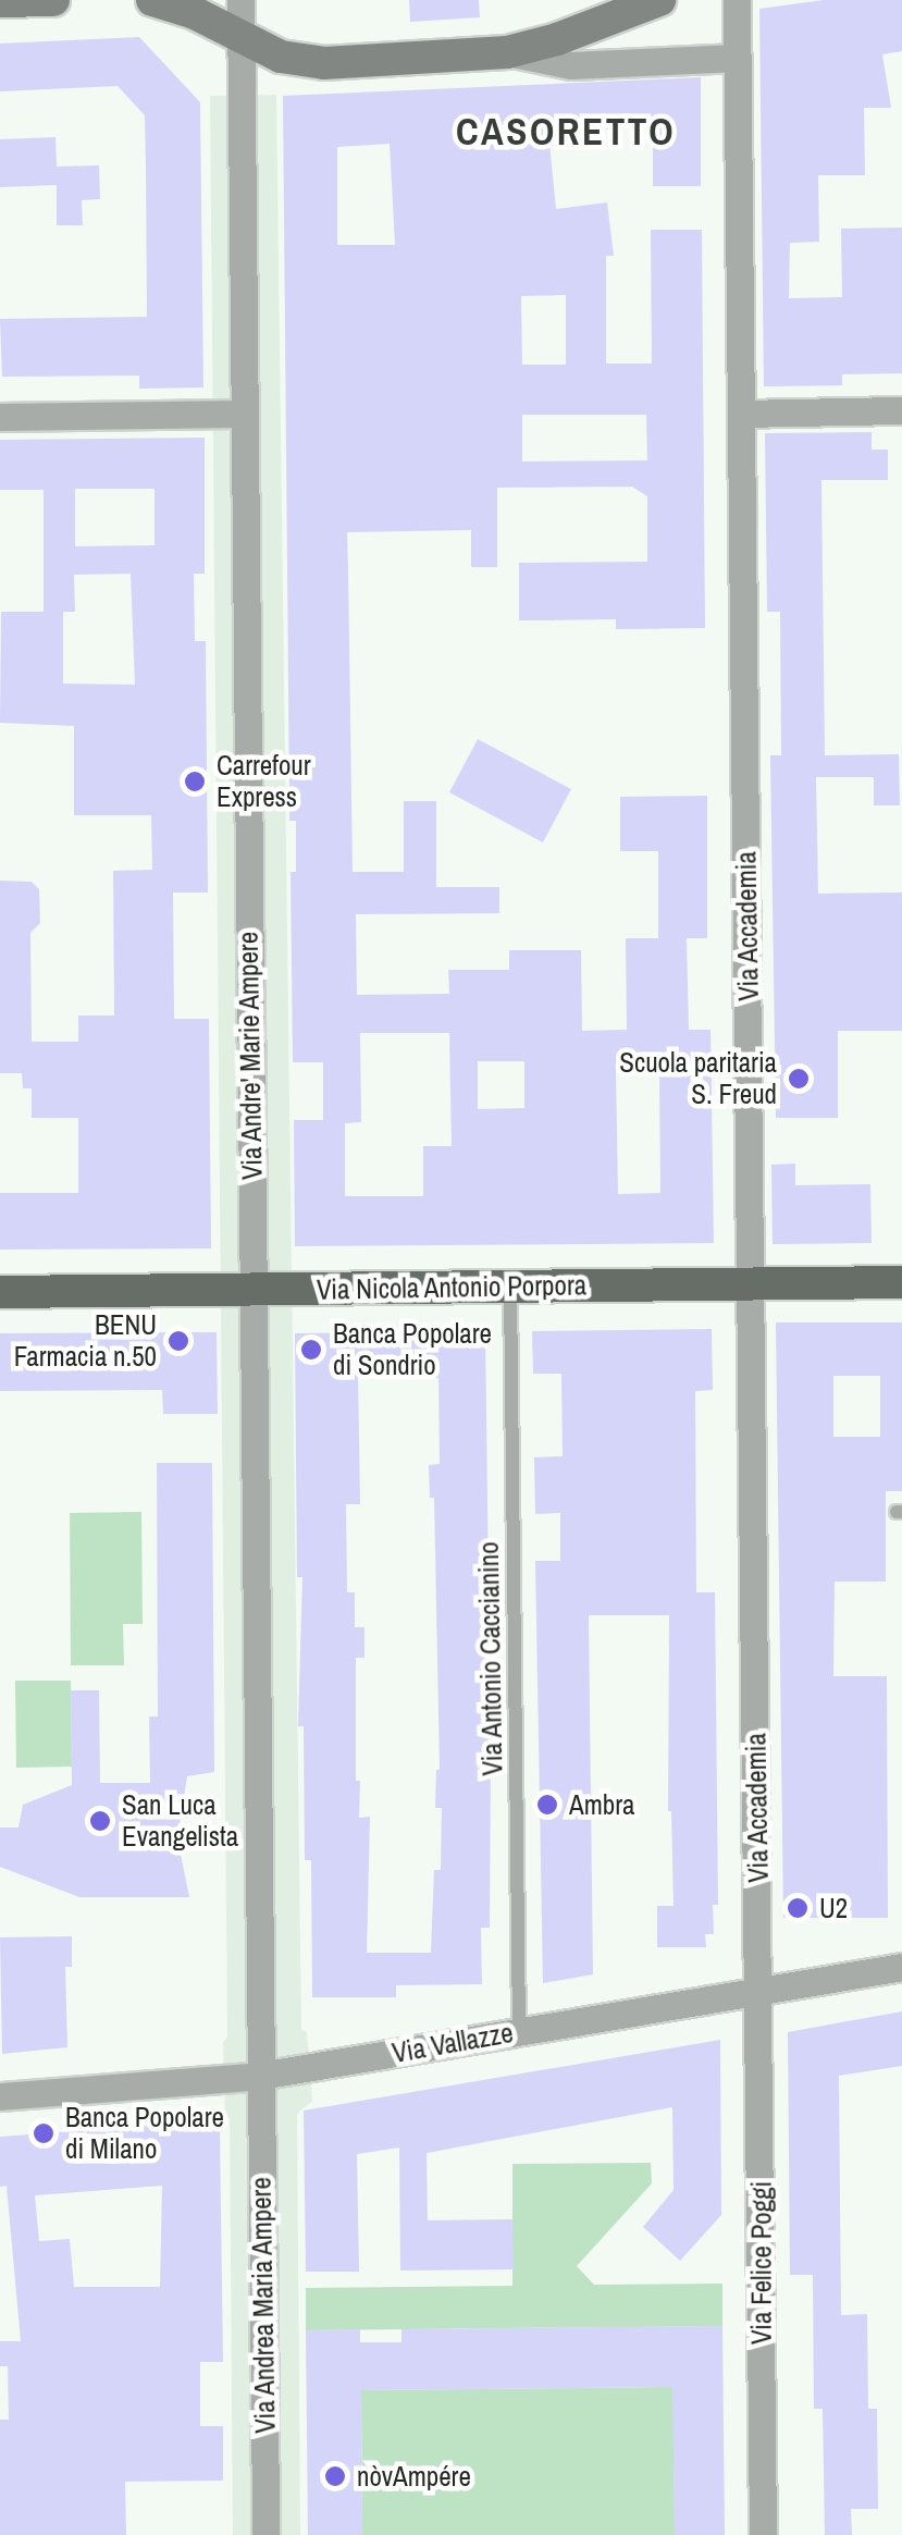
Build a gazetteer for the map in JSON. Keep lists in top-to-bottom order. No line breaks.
{"streets":{"main road":["Via Nicola Antonio Porpora"],"street":["Via Accademia","Via Andre' Marie Ampere","Via Vallazze","Via Felice Poggi","Via Andrea Maria Ampere"],"lane":["Via Antonio Caccianino"]},"crossings":[["Via Accademia","Via Nicola Antonio Porpora"],["Via Accademia","Via Vallazze"],["Via Accademia","Via Felice Poggi"],["Via Andre' Marie Ampere","Via Nicola Antonio Porpora"],["Via Andre' Marie Ampere","Via Vallazze"],["Via Andre' Marie Ampere","Via Andrea Maria Ampere"],["Via Nicola Antonio Porpora","Via Antonio Caccianino"],["Via Antonio Caccianino","Via Vallazze"],["Via Vallazze","Via Felice Poggi"],["Via Vallazze","Via Andrea Maria Ampere"]],"districts":["CASORETTO"],"places":["Carrefour Express","Scuola paritaria S. Freud","BENU Farmacia n.50","Banca Popolare di Sondrio","Ambra","San Luca Evangelista","U2","Banca Popolare di Milano","nòvAmpére"]}
